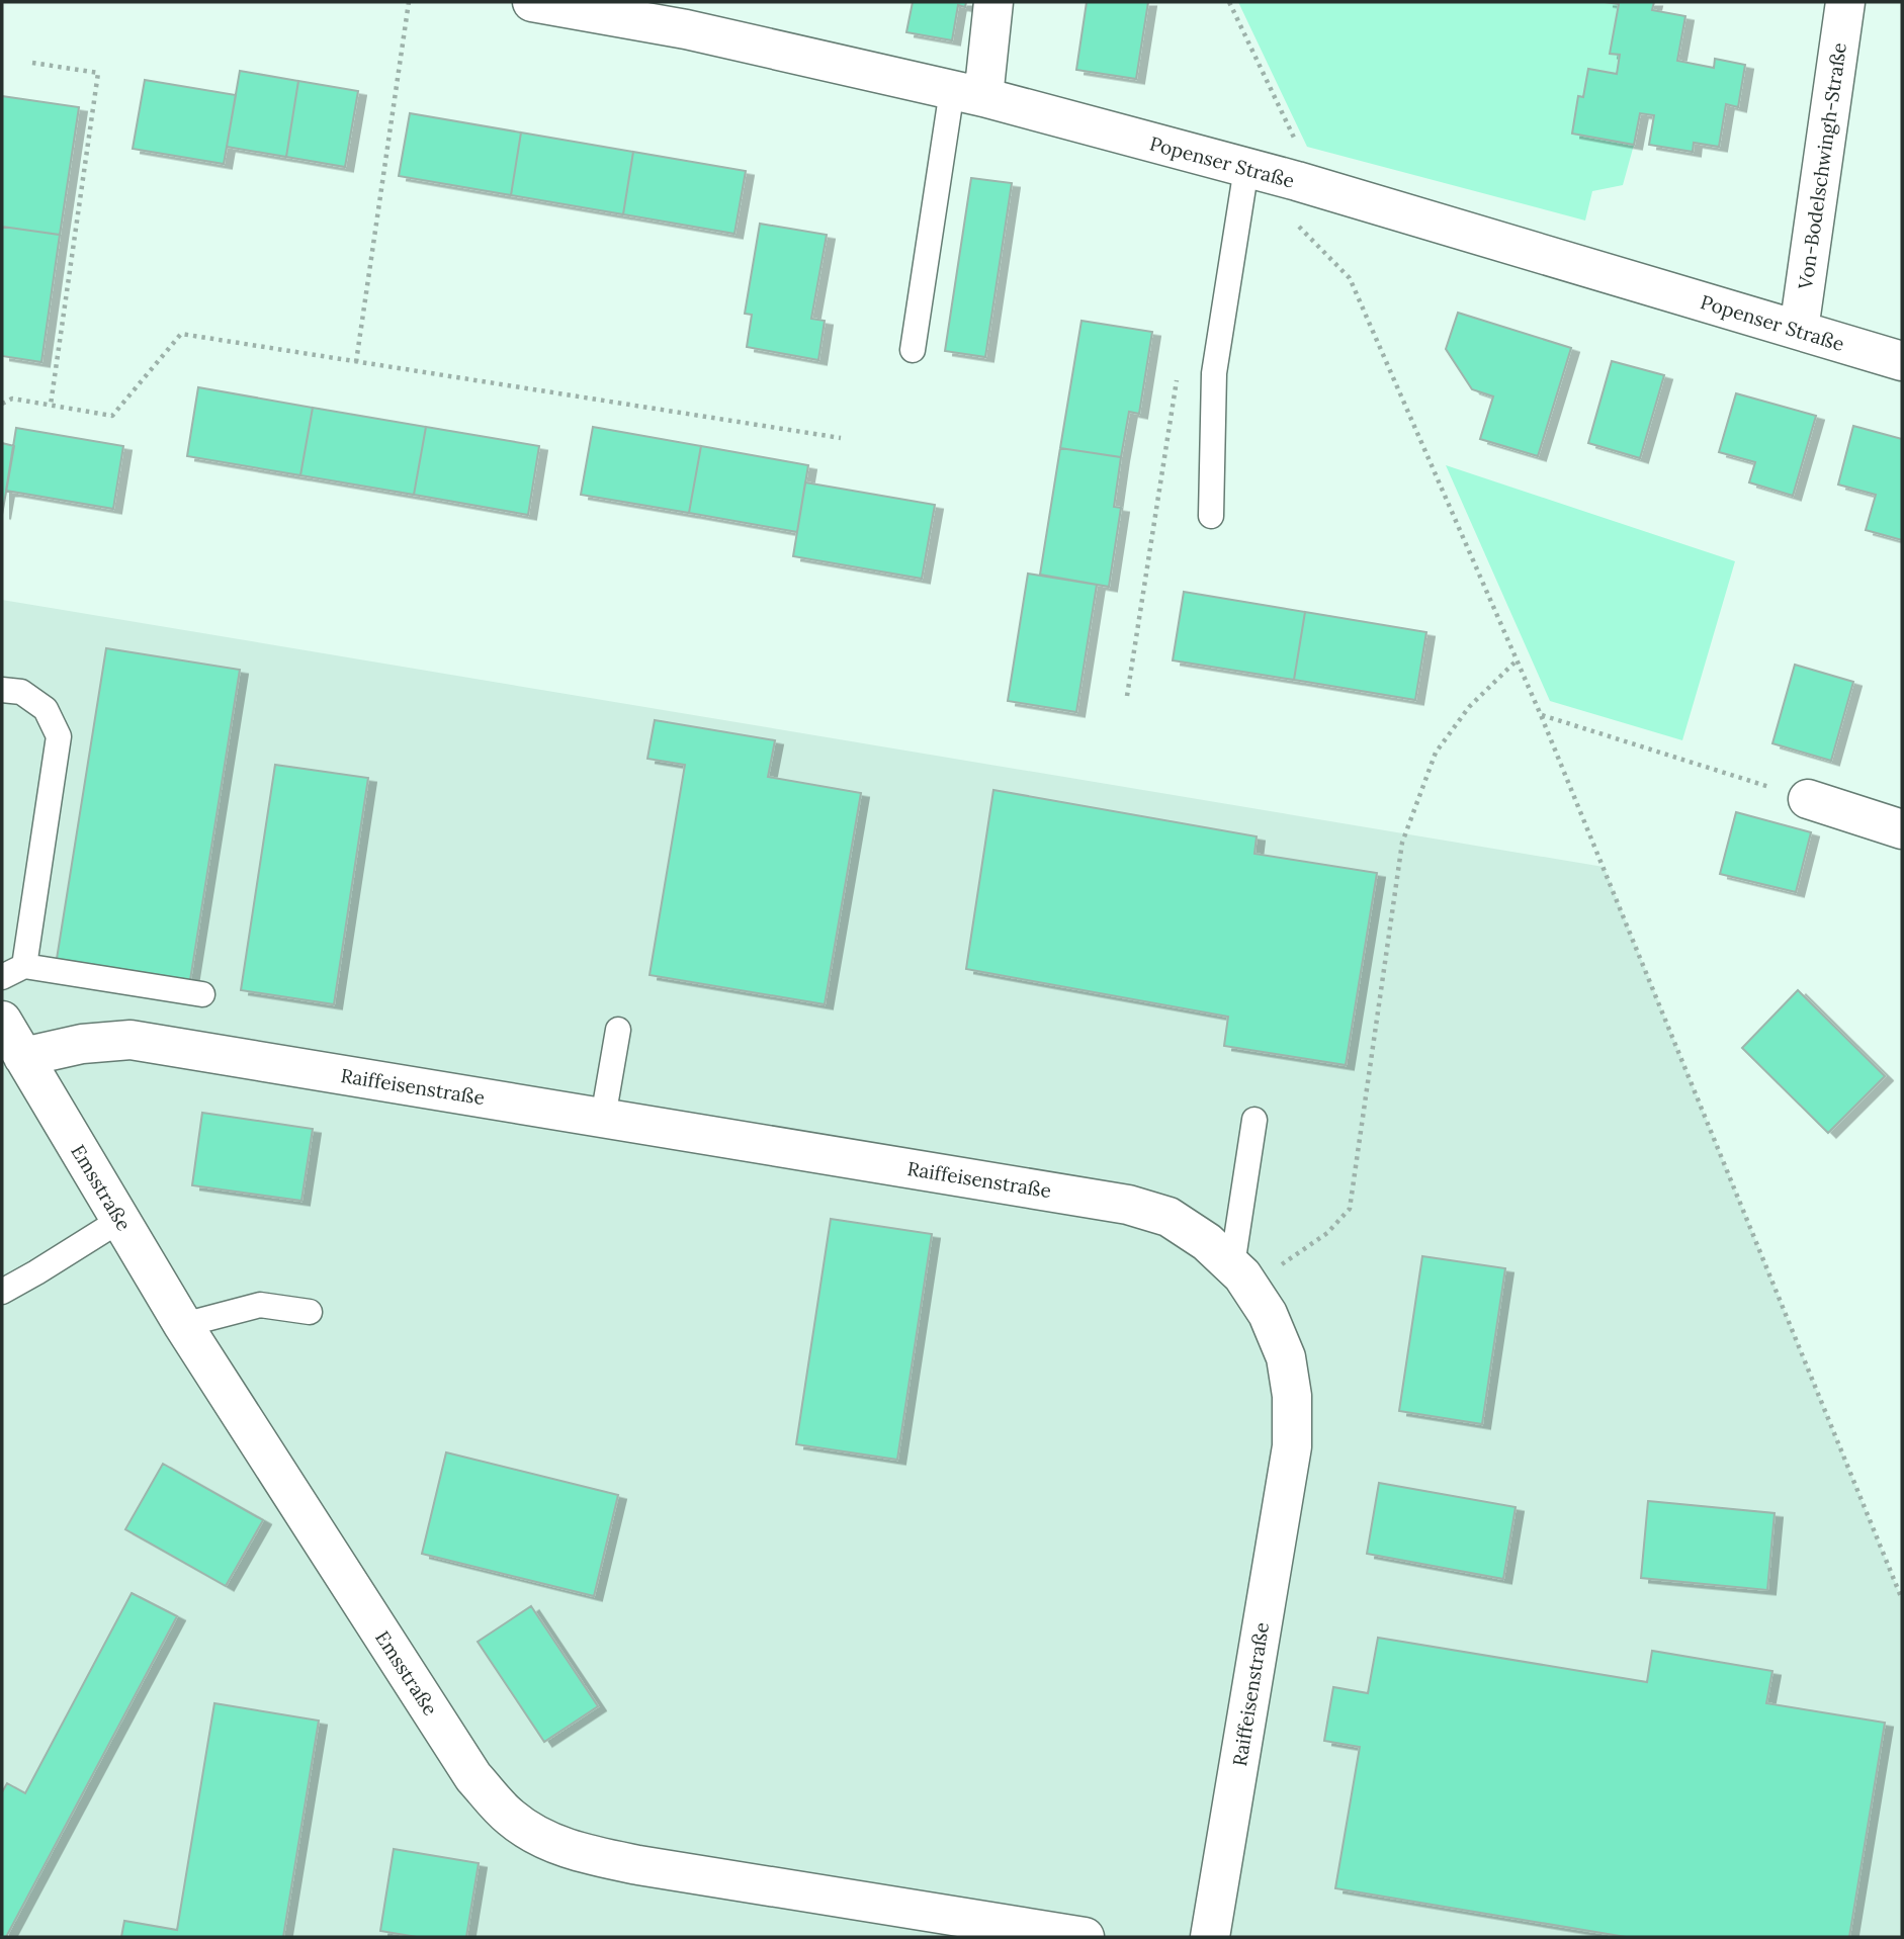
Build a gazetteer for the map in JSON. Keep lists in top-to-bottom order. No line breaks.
{"streets":{"street":["Popenser Straße","Von-Bodelschwingh-Straße","Raiffeisenstraße","Emsstraße"]},"crossings":[["Popenser Straße","Von-Bodelschwingh-Straße"],["Raiffeisenstraße","Emsstraße"]]}
